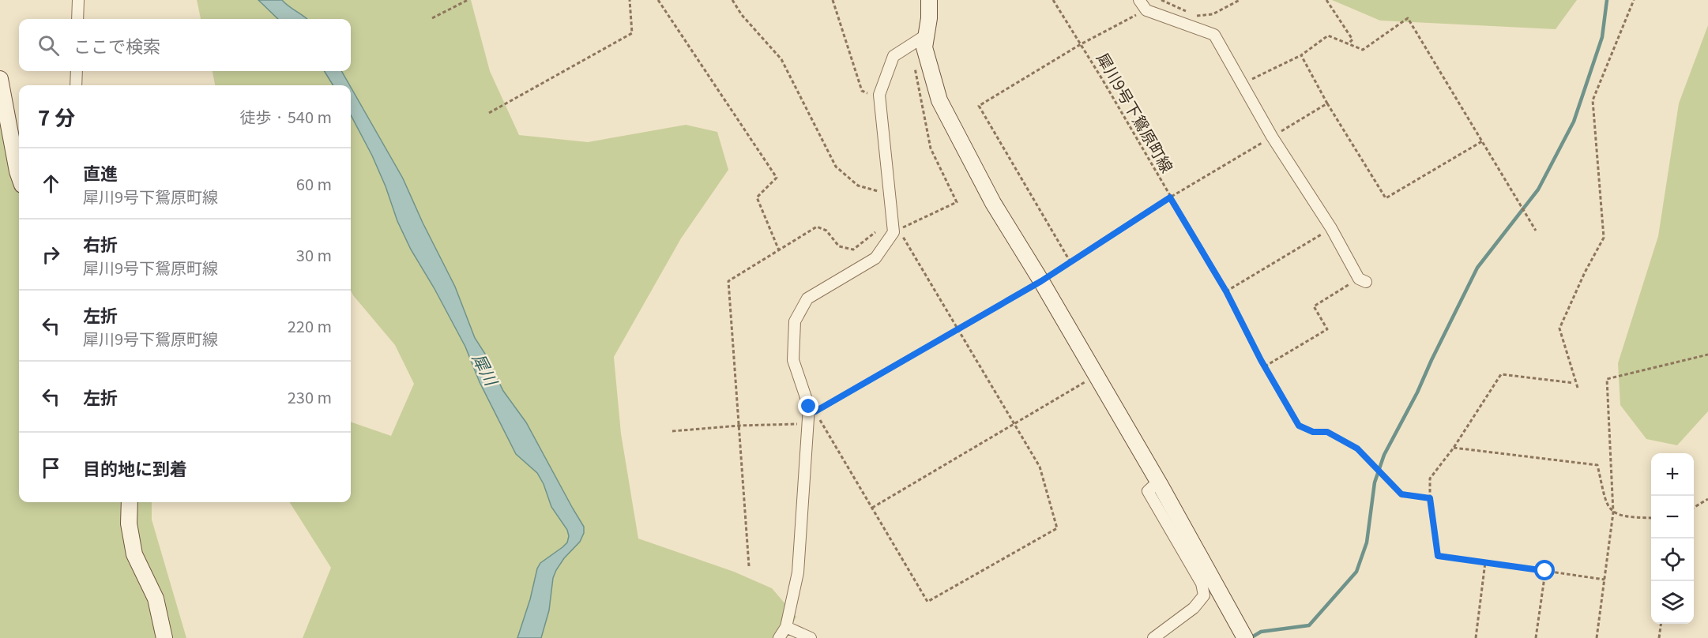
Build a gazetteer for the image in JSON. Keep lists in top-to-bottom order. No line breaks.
{"streets":{"path":["犀川9号下鴛原町線"]},"water":["犀川"],"page":{"search":"ここで検索","heading":["7 分","徒歩 · 540 m"],"list":[["直進","犀川9号下鴛原町線","60 m"],["右折","犀川9号下鴛原町線","30 m"],["左折","犀川9号下鴛原町線","220 m"],["左折","230 m"],"目的地に到着"],"map_buttons":["+","−"]}}
